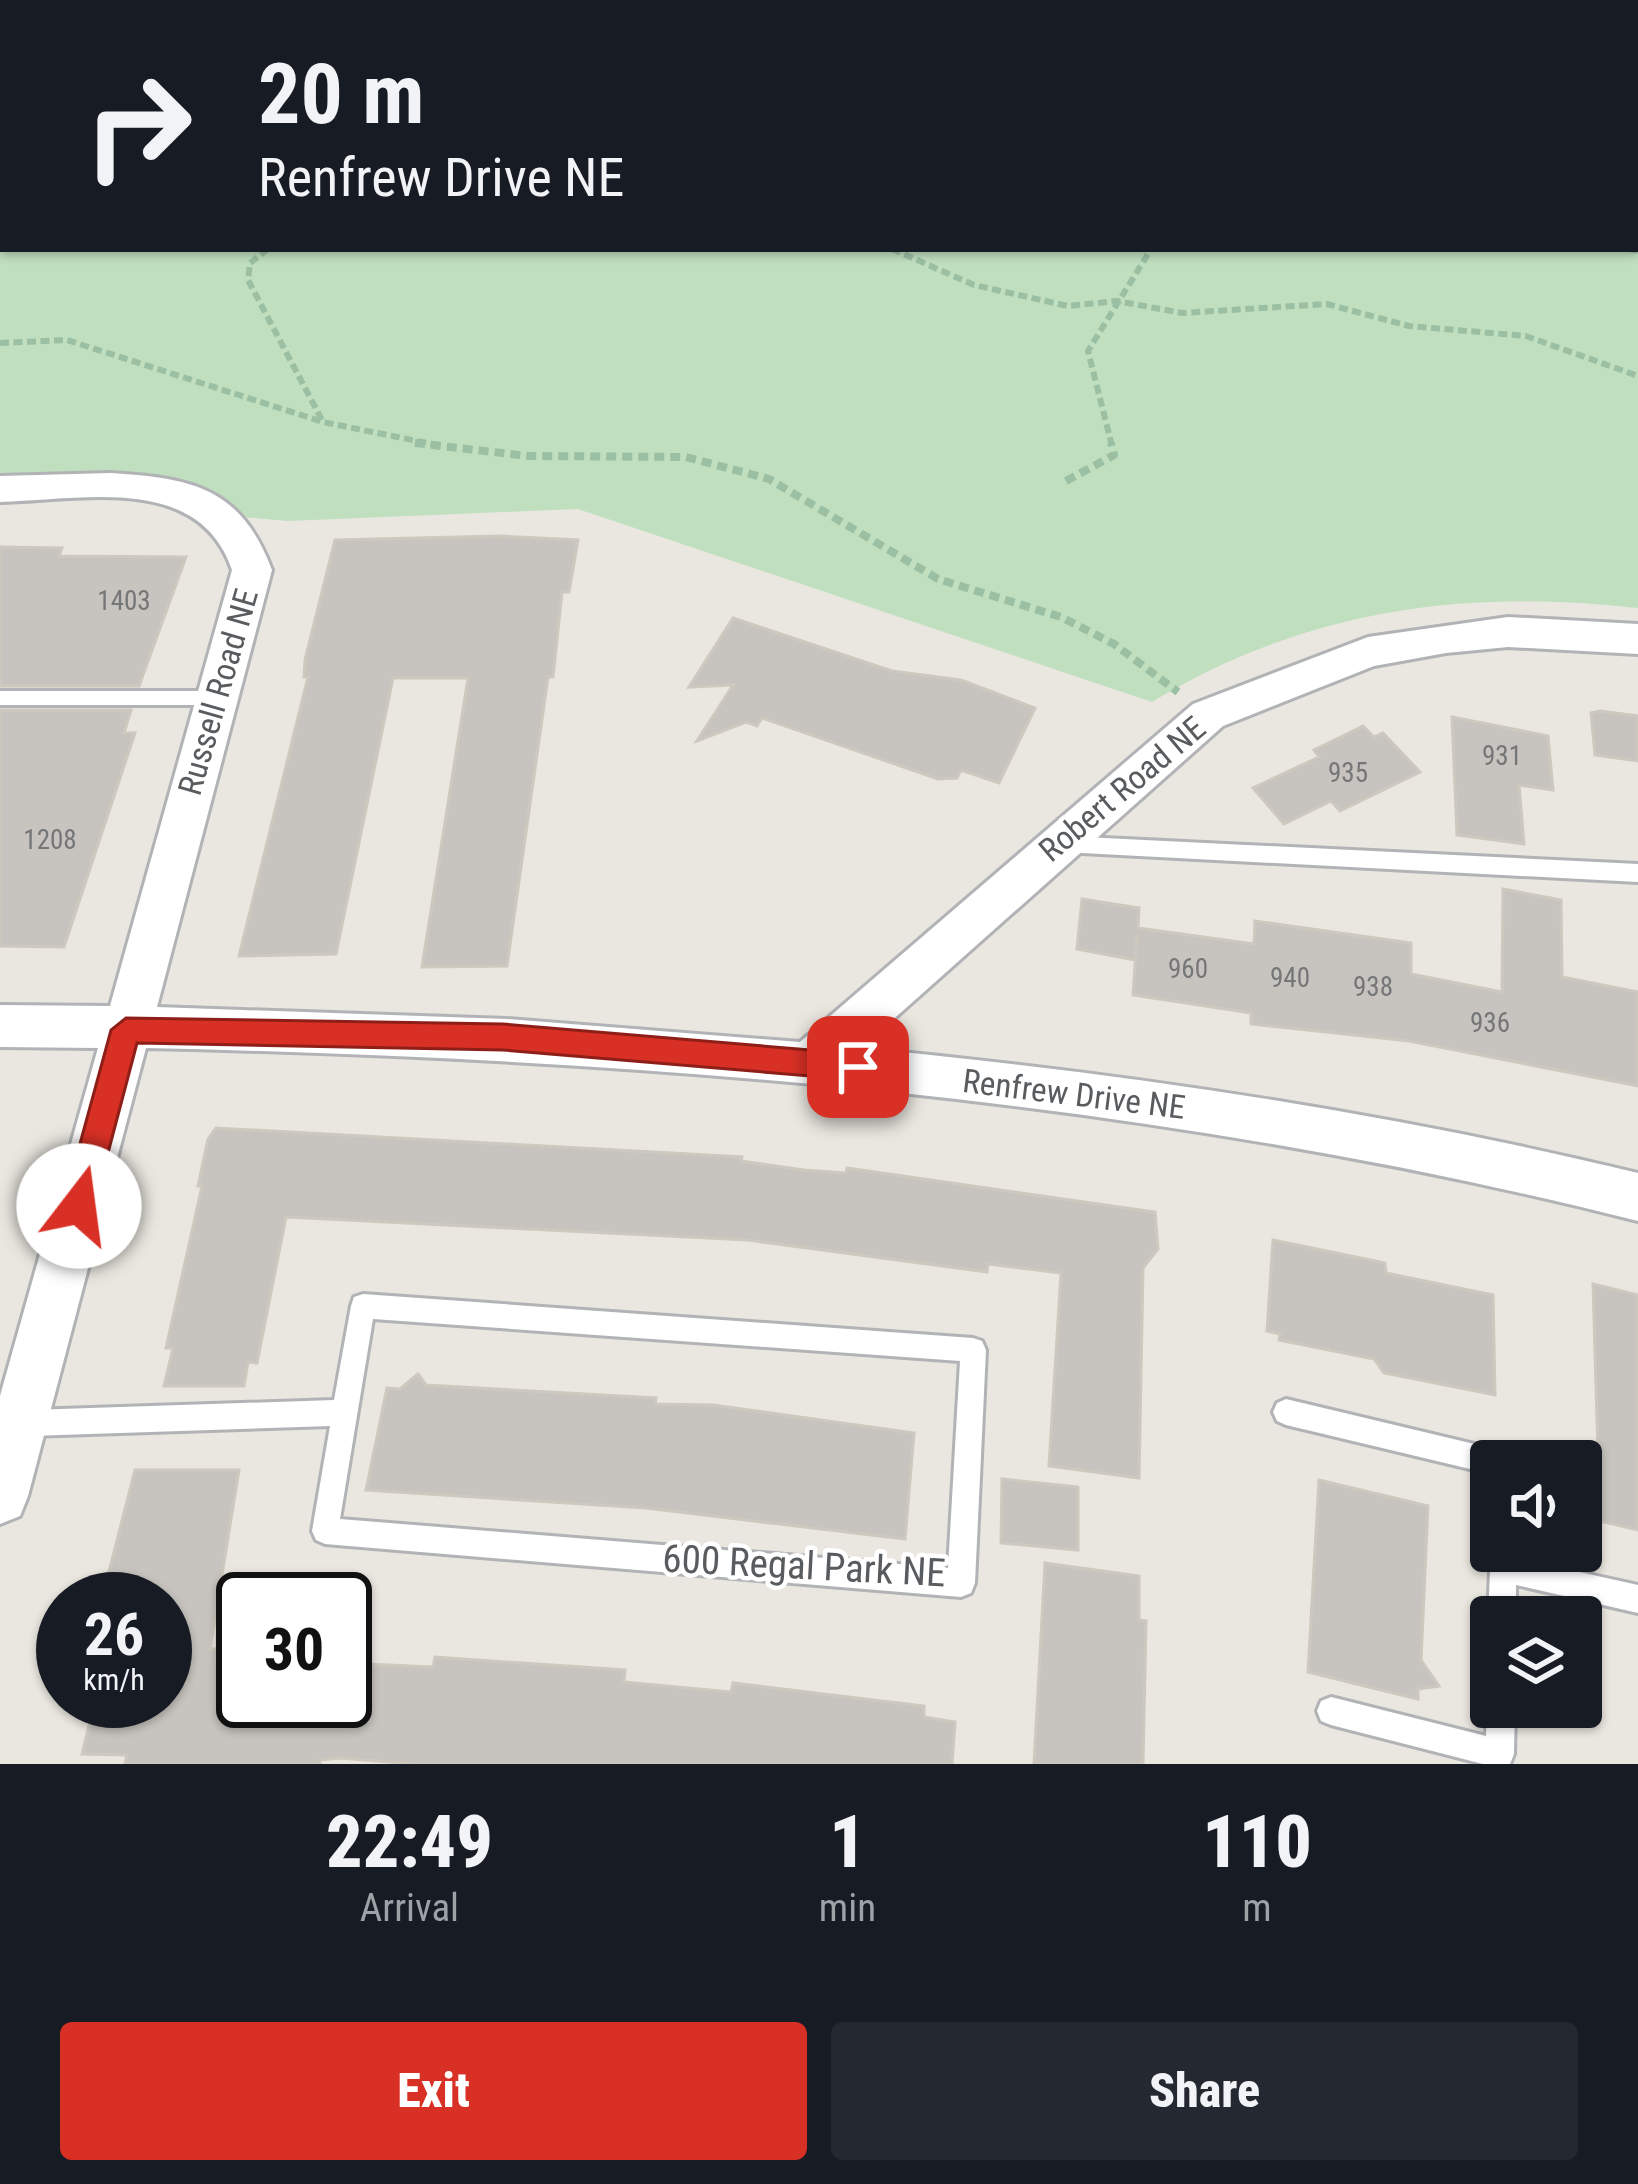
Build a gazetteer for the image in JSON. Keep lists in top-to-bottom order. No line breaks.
{"streets":{"street":["Russell Road NE","Robert Road NE","Renfrew Drive NE"],"lane":["600 Regal Park NE"]},"crossings":[["Russell Road NE","Renfrew Drive NE"],["Robert Road NE","Renfrew Drive NE"]],"house_numbers":["1403","931","935","1208","960","940","938","936"],"page":{"turn":["20 m","Renfrew Drive NE"],"speed":"26 km/h","limit":"30","eta":["22:49","Arrival","1","min","110","m"],"buttons":["Exit","Share"]}}
